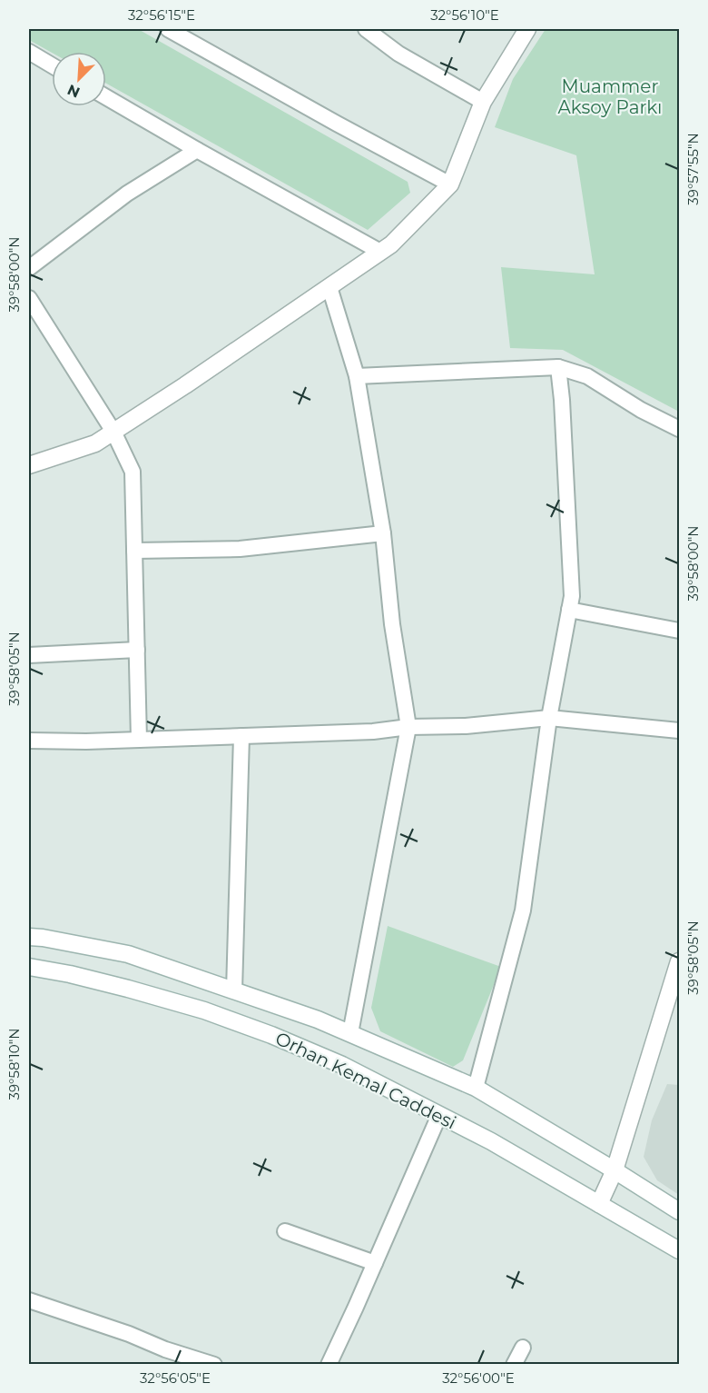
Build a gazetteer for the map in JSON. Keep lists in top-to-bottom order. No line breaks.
{"streets":{"main road":["Orhan Kemal Caddesi"]},"parks":["Muammer Aksoy Parkı"],"north":"bottom left","coordinates":["32°56'15\"E","32°56'10\"E","39°57'55\"N","39°58'00\"N","39°58'05\"N","39°58'10\"N","32°56'05\"E","32°56'00\"E"]}
